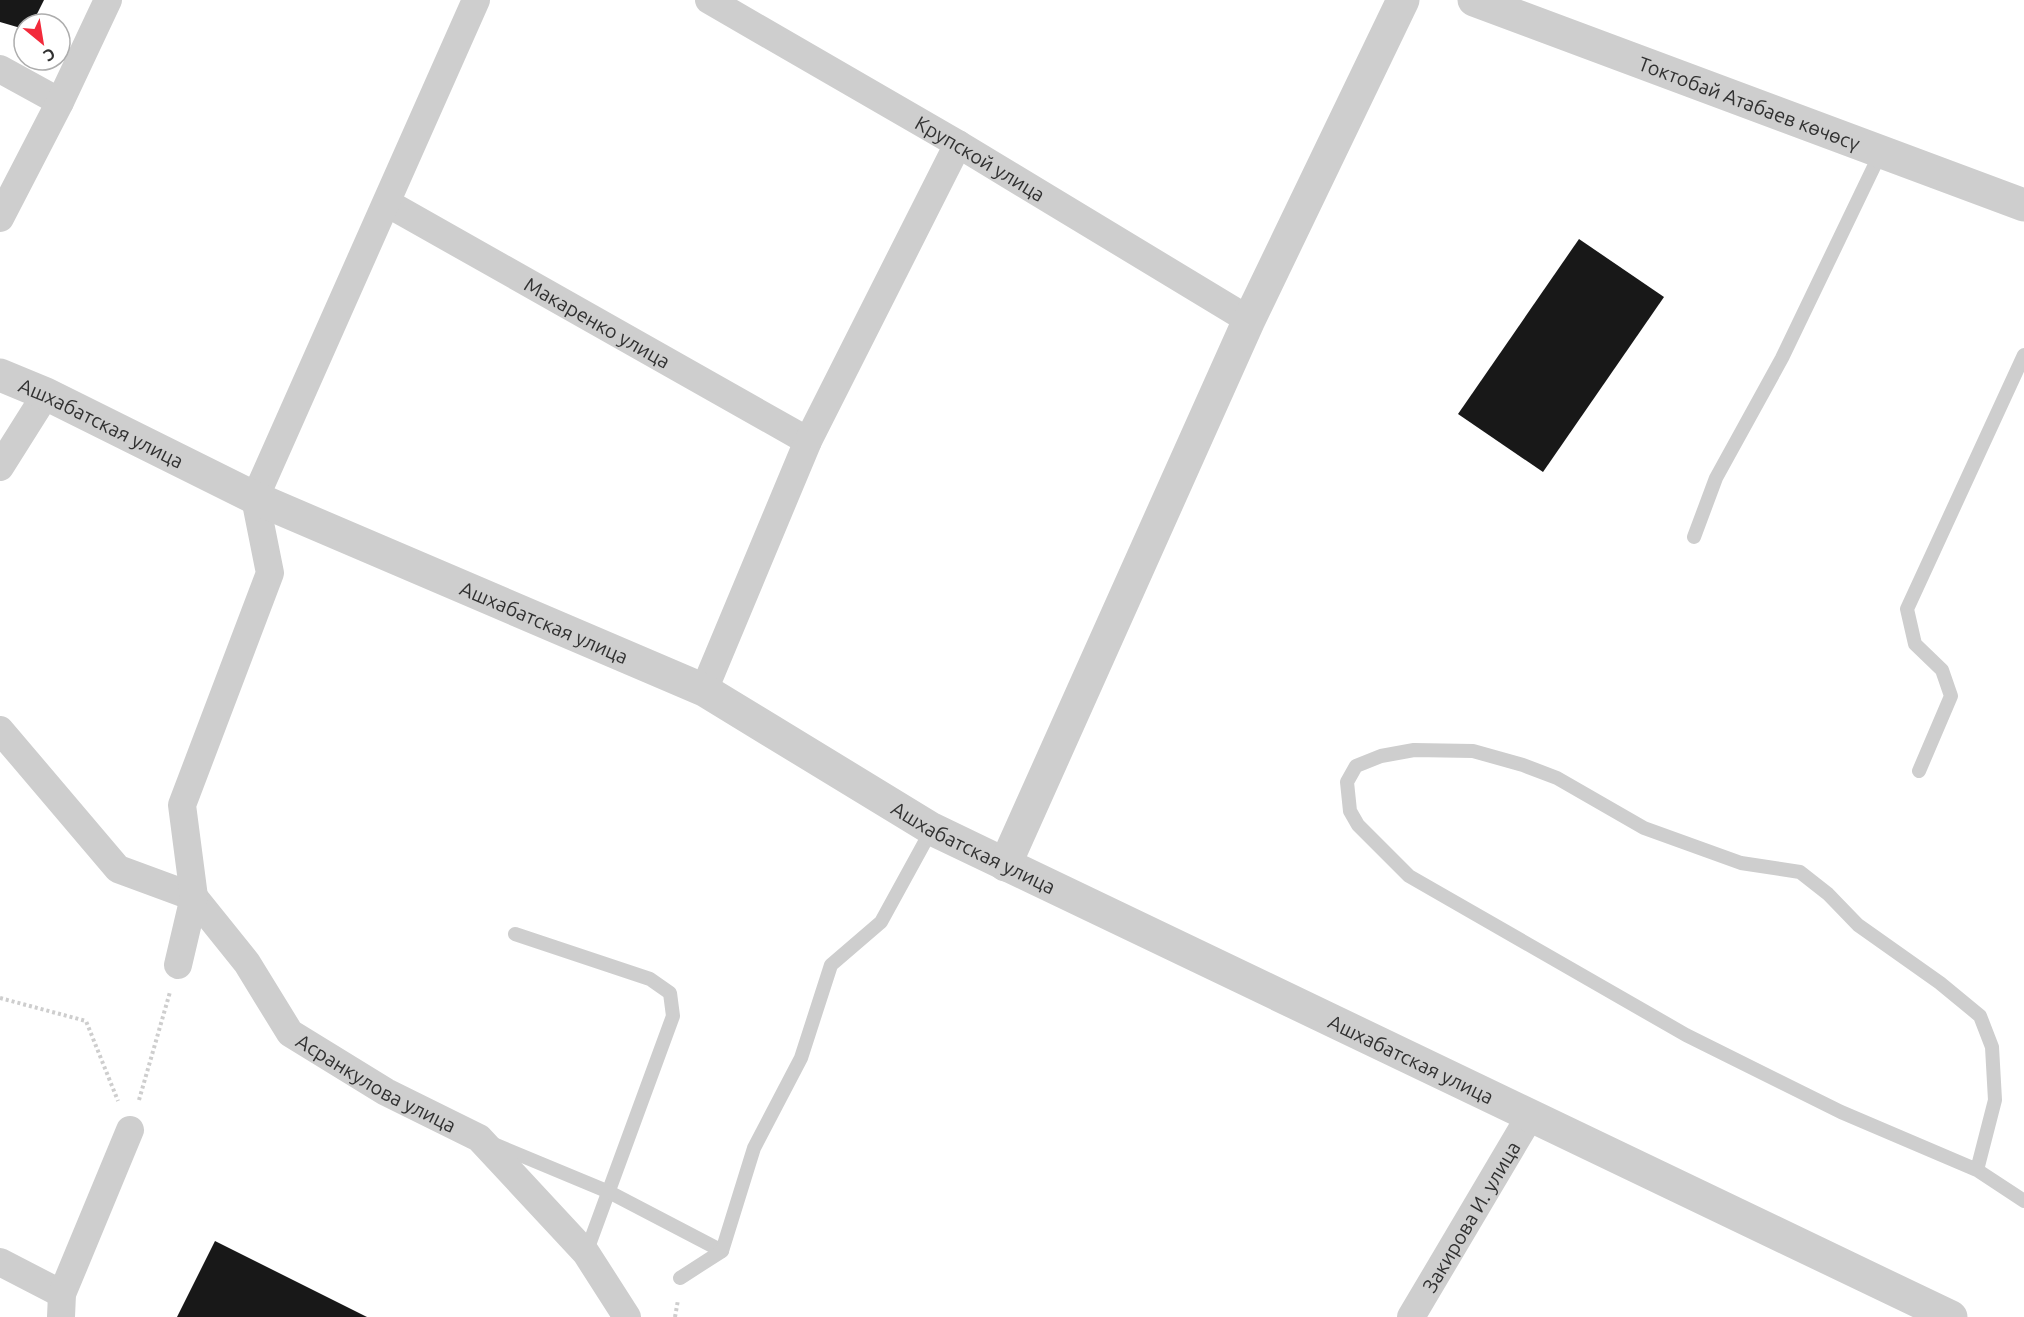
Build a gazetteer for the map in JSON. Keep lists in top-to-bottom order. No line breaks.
{"streets":{"street":["Токтобай Атабаев көчөсү","Крупской улица","Макаренко улица","Ашхабатская улица","Асранкулова улица","Закирова И. улица"]},"crossings":[["Ашхабатская улица","Закирова И. улица"]],"north":"bottom right"}
